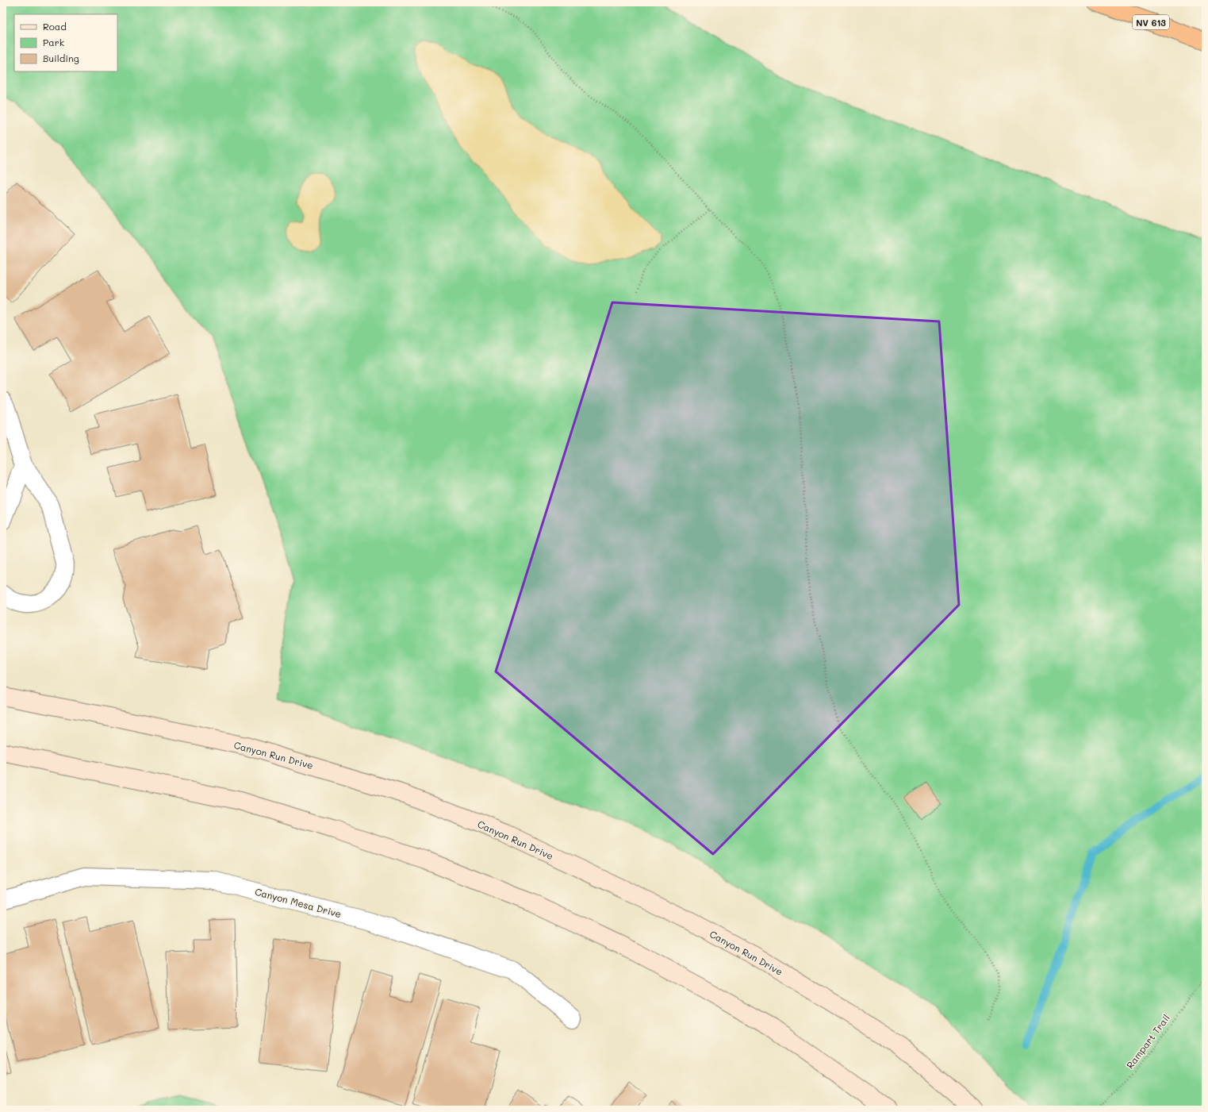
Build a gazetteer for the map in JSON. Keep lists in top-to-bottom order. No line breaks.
{"streets":{"highway":["NV 613"],"street":["Canyon Run Drive","Canyon Mesa Drive"],"path":["Rampart Trail"]},"legend":["Road","Park","Building"]}
